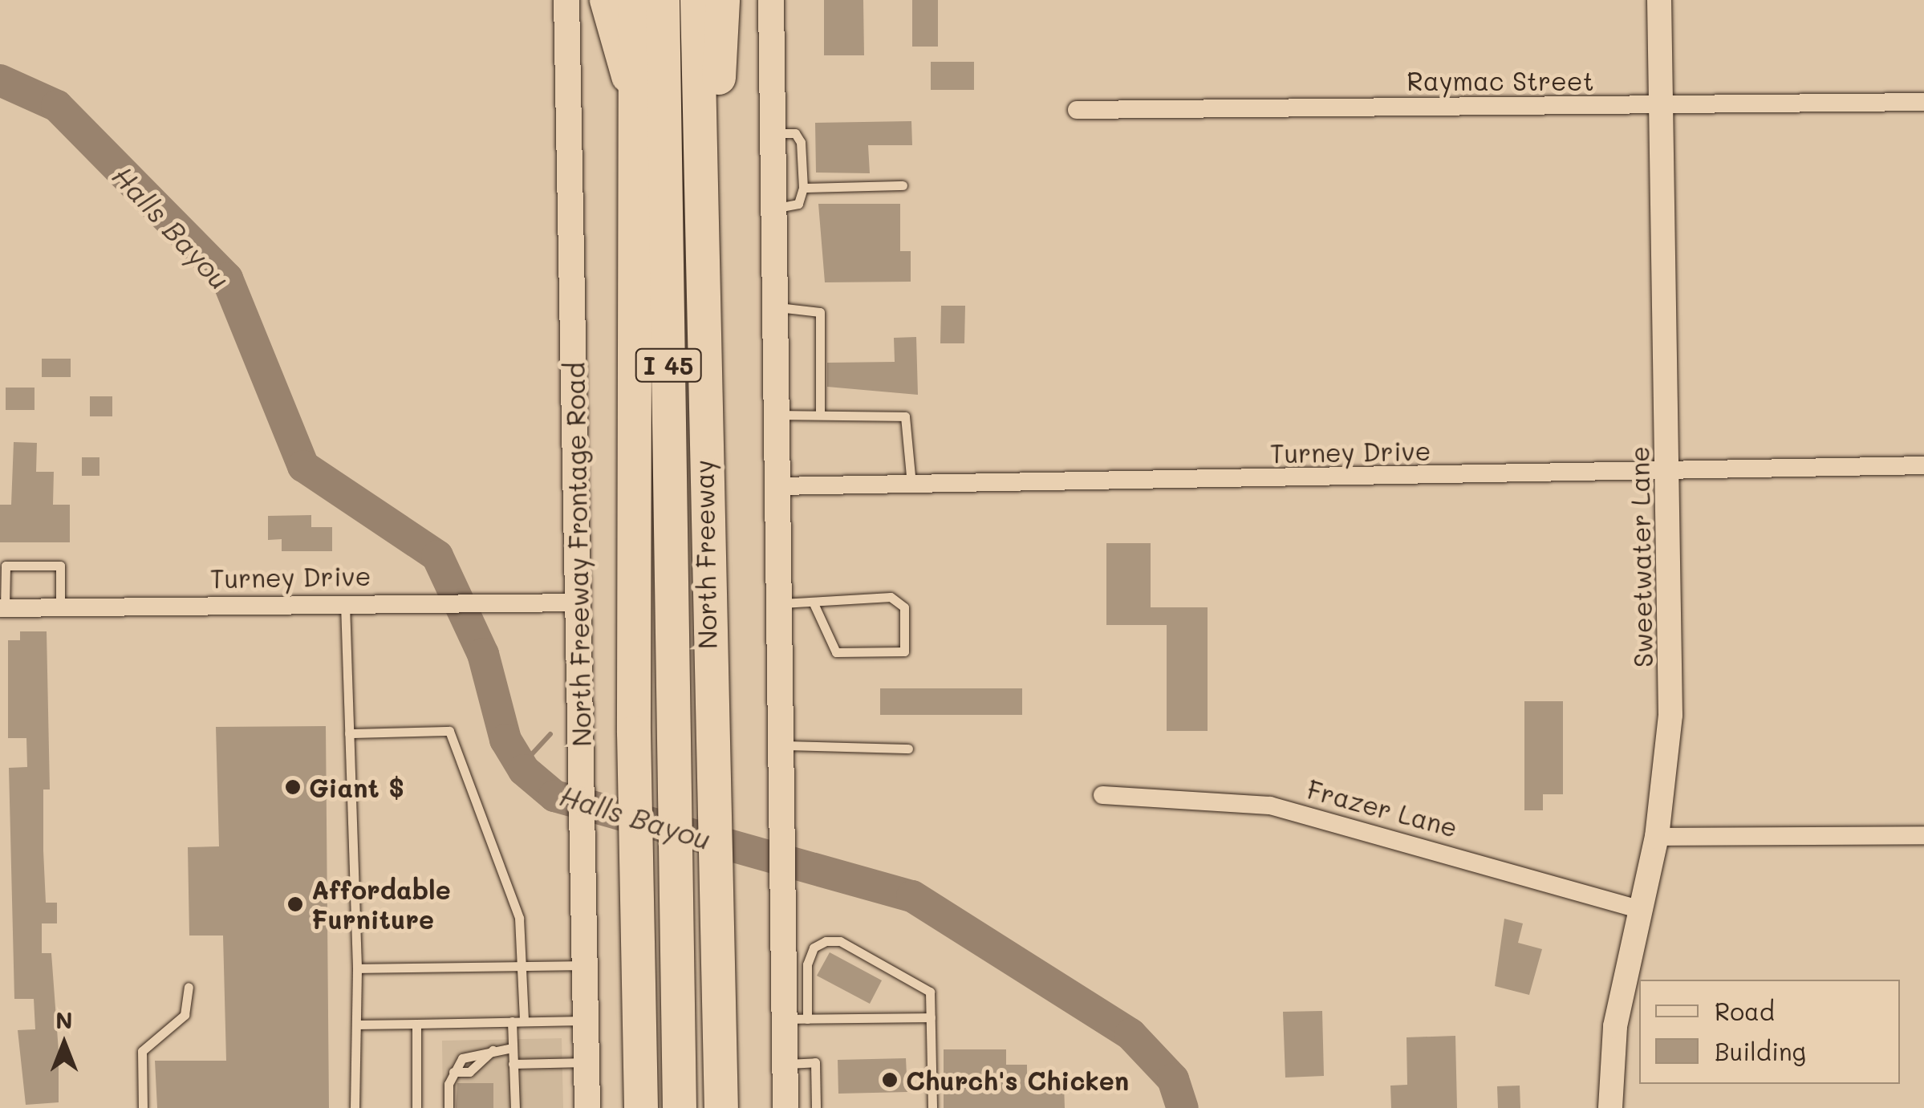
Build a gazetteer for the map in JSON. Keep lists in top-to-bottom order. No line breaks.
{"streets":{"highway":["I 45","North Freeway"],"main road":["North Freeway Frontage Road"],"street":["Raymac Street","Turney Drive","Sweetwater Lane","Frazer Lane"]},"crossings":[["Raymac Street","Sweetwater Lane"],["Turney Drive","North Freeway Frontage Road"],["Turney Drive","Sweetwater Lane"],["Sweetwater Lane","Frazer Lane"]],"water":["Halls Bayou"],"places":["Giant $","Affordable Furniture","Church's Chicken"],"legend":["Road","Building"],"north":"top"}
